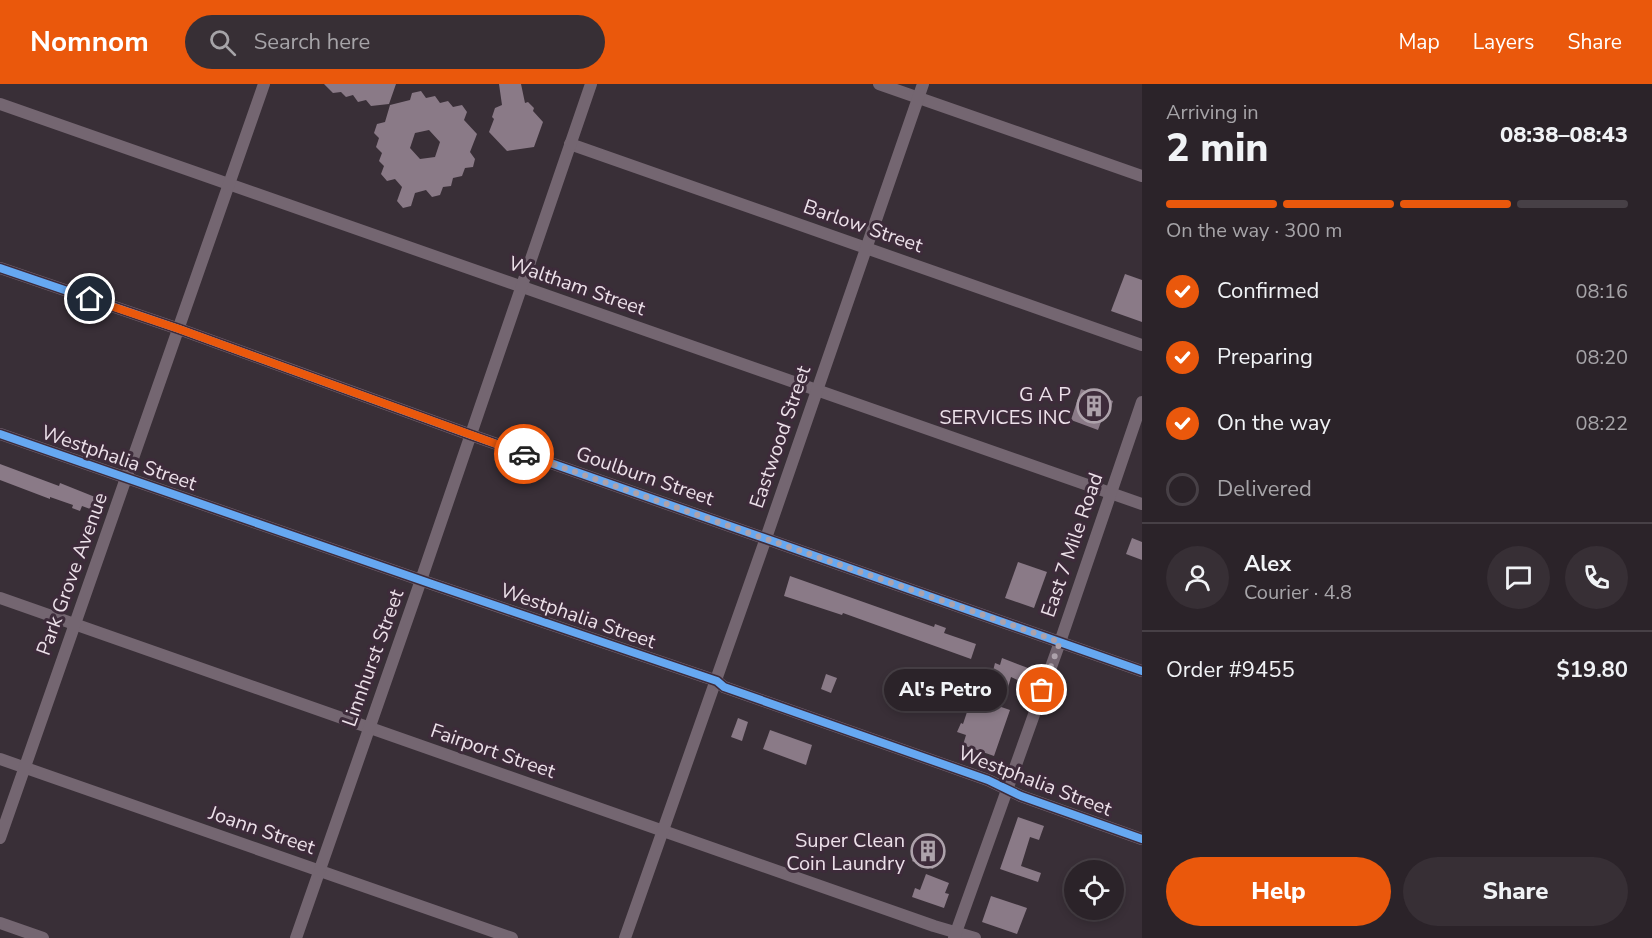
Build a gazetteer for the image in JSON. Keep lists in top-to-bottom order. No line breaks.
{"streets":{"street":["Barlow Street","Waltham Street","Eastwood Street","Westphalia Street","Goulburn Street","East 7 Mile Road","Park Grove Avenue","Linnhurst Street","Fairport Street","Joann Street"]},"crossings":[["Barlow Street","Eastwood Street"],["Barlow Street","Linnhurst Street"],["Waltham Street","Eastwood Street"],["Waltham Street","East 7 Mile Road"],["Waltham Street","Park Grove Avenue"],["Waltham Street","Linnhurst Street"],["Eastwood Street","Westphalia Street"],["Eastwood Street","Goulburn Street"],["Eastwood Street","Fairport Street"],["Westphalia Street","East 7 Mile Road"],["Westphalia Street","Park Grove Avenue"],["Westphalia Street","Linnhurst Street"],["Goulburn Street","East 7 Mile Road"],["Goulburn Street","Park Grove Avenue"],["Goulburn Street","Linnhurst Street"],["East 7 Mile Road","Fairport Street"],["Park Grove Avenue","Fairport Street"],["Park Grove Avenue","Joann Street"],["Linnhurst Street","Fairport Street"],["Linnhurst Street","Joann Street"]],"places":{"building":["G A P SERVICES INC","Super Clean Coin Laundry"],"other":["Al's Petro"]},"page":{"header":"Nomnom","search":"Search here","nav":["Map","Layers","Share"],"heading":["2 min","Arriving in","08:38–08:43"],"panel":["Alex","Courier · 4.8","Order #9455","$19.80"],"bar":"On the way · 300 m","list":[["Confirmed","08:16"],["Preparing","08:20"],["On the way","08:22"],"Delivered"],"bubble":"Al's Petro","buttons":["Help","Share"]}}
